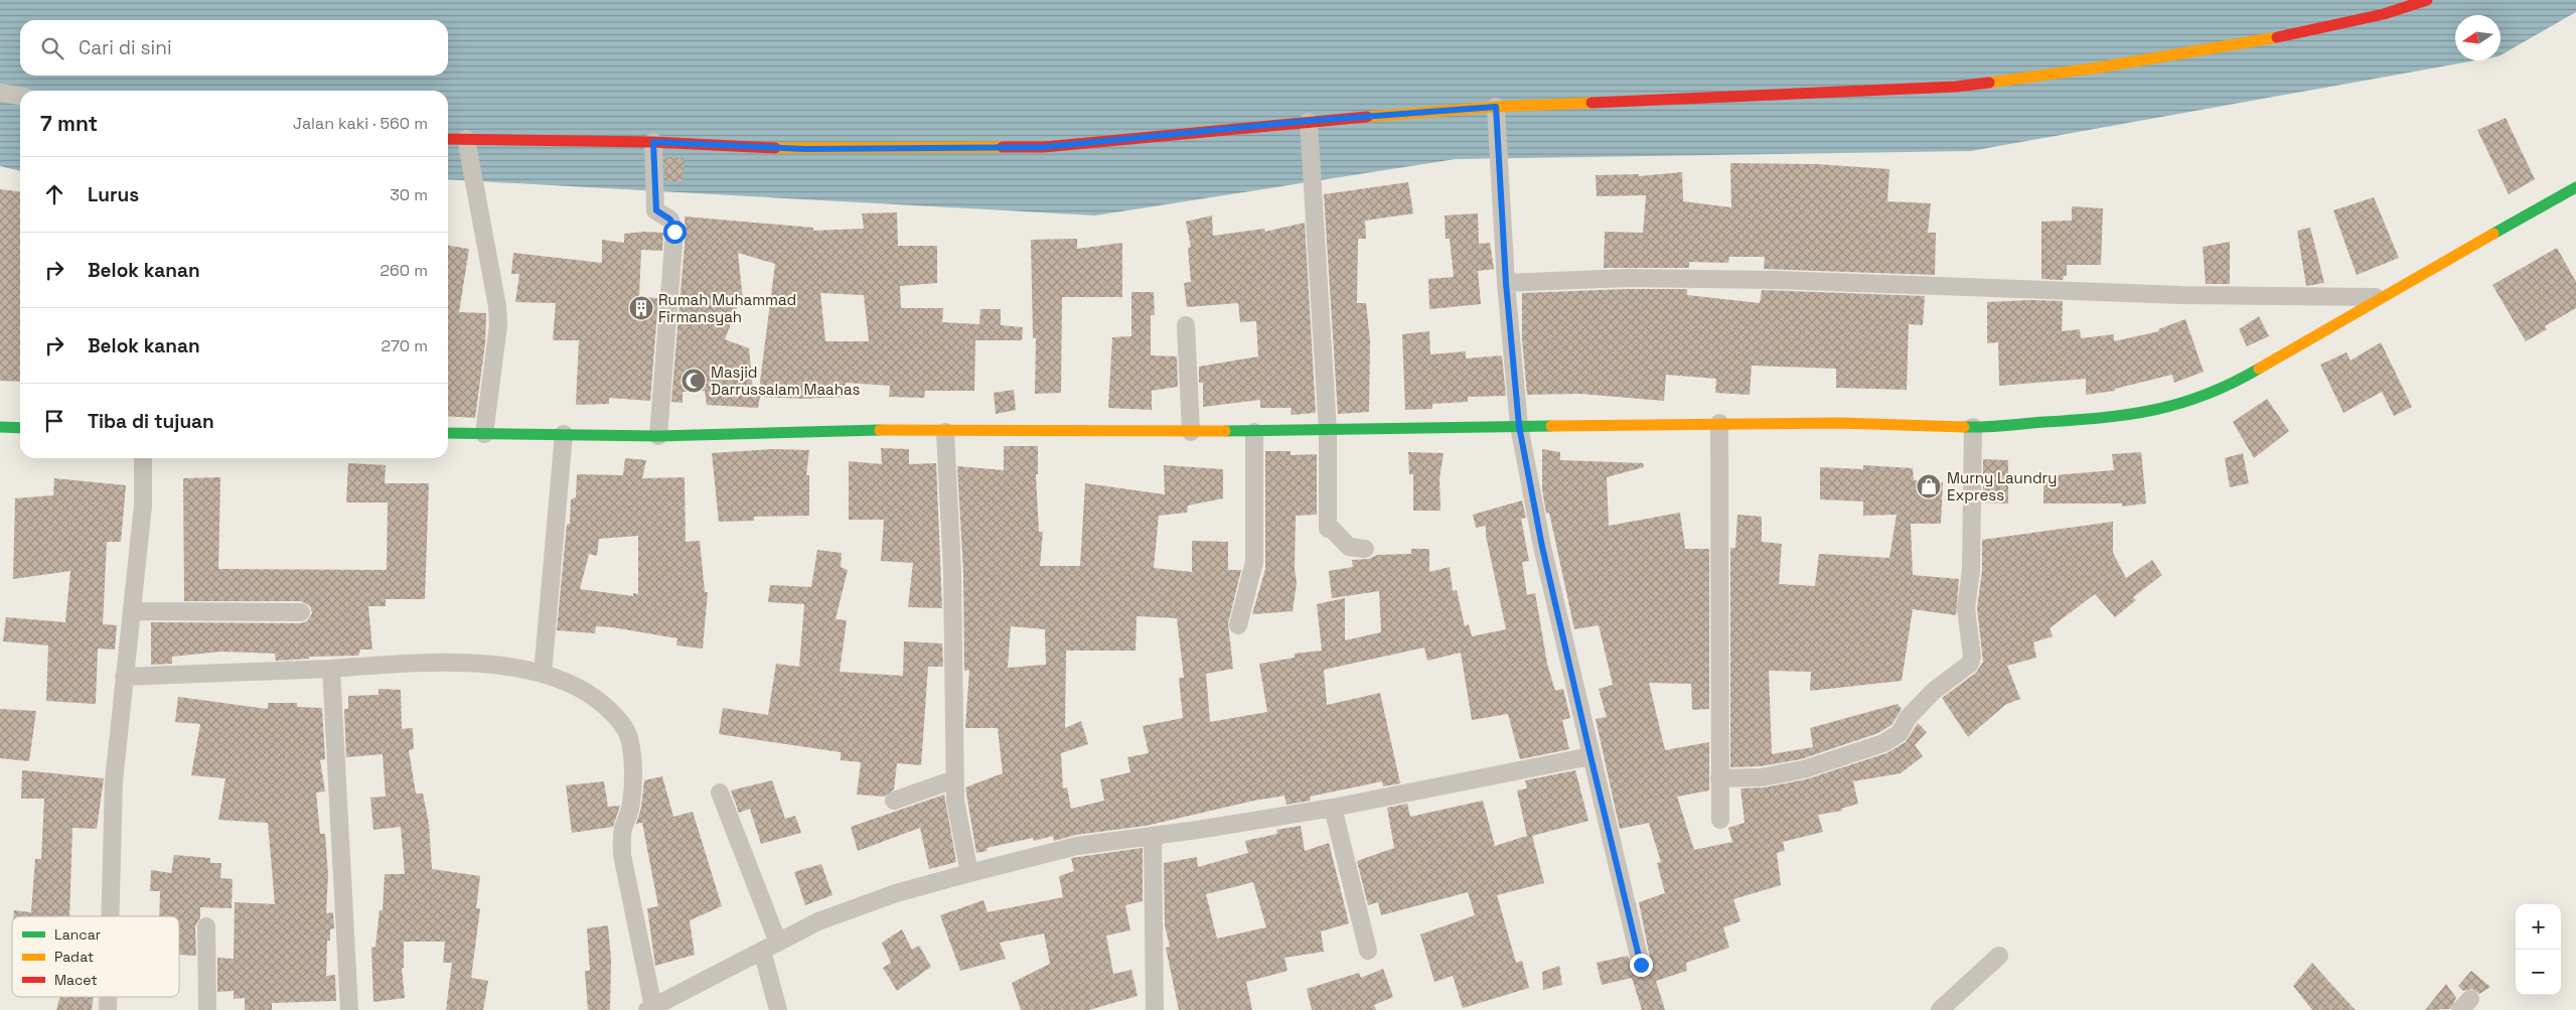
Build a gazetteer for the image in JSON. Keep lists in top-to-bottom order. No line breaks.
{"places":{"building":["Rumah Muhammad Firmansyah"],"mosque":["Masjid Darrussalam Maahas"],"shop":["Murny Laundry Express"]},"legend":["Lancar","Padat","Macet"],"north":"left","page":{"search":"Cari di sini","heading":["7 mnt","Jalan kaki · 560 m"],"list":[["Lurus","30 m"],["Belok kanan","260 m"],["Belok kanan","270 m"],"Tiba di tujuan"],"map_buttons":["+","−"]}}
